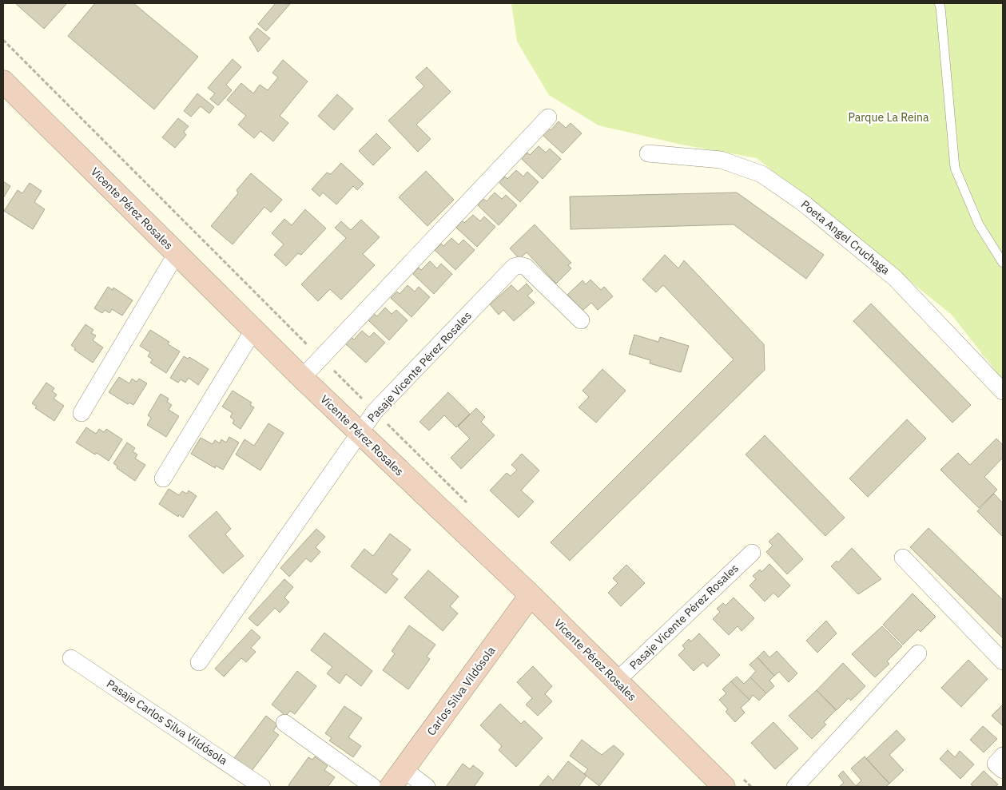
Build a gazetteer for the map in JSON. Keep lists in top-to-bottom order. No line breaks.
{"streets":{"main road":["Vicente Pérez Rosales","Carlos Silva Vildósola"],"street":["Poeta Angel Cruchaga","Pasaje Vicente Pérez Rosales","Pasaje Carlos Silva Vildósola"]},"crossings":[["Vicente Pérez Rosales","Pasaje Vicente Pérez Rosales"],["Vicente Pérez Rosales","Carlos Silva Vildósola"]],"parks":["Parque La Reina"]}
